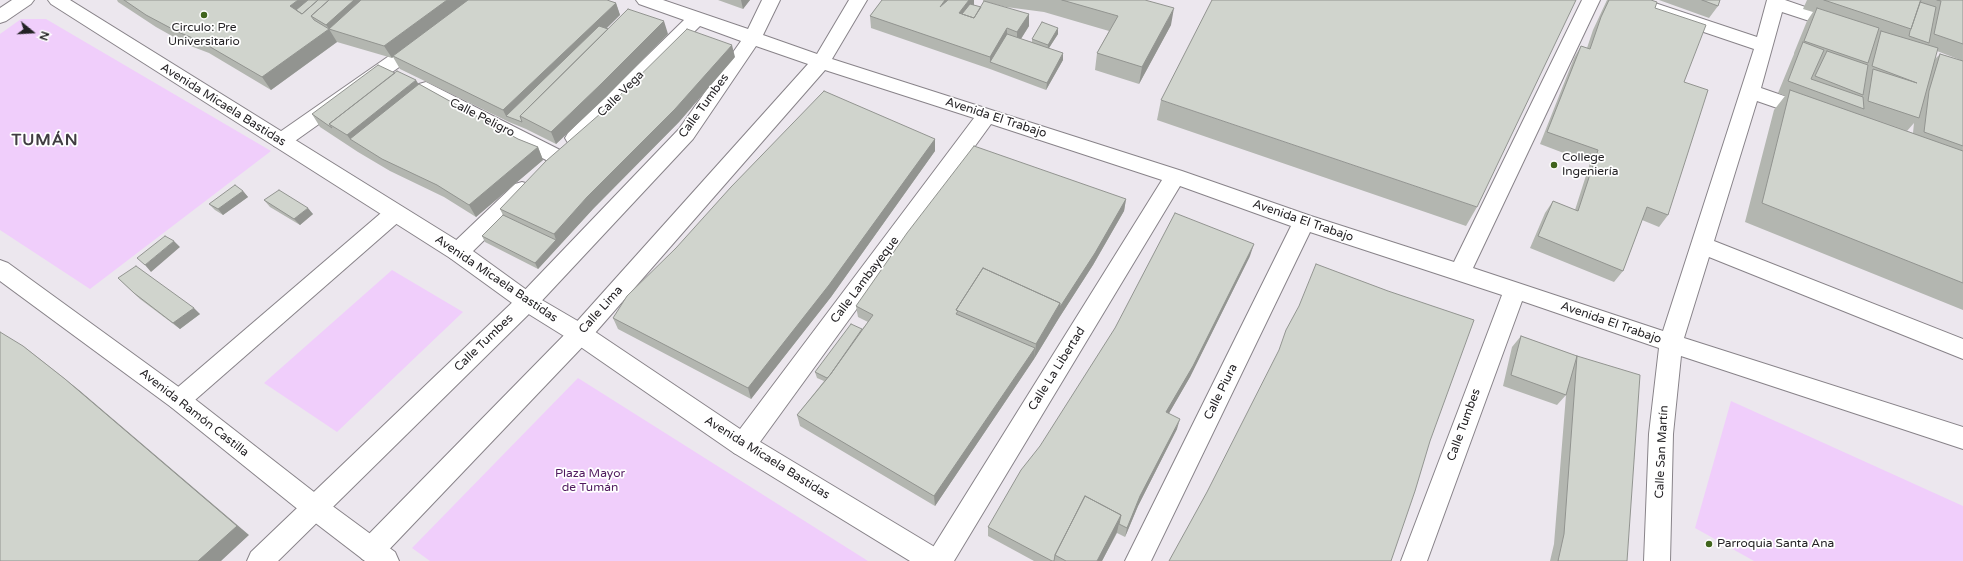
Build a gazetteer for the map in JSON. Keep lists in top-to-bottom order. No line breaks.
{"streets":{"street":["Calle Vega","Avenida Micaela Bastidas","Calle Tumbes","Calle Peligro","Avenida El Trabajo","Calle Lambayeque","Calle Lima","Calle La Libertad","Calle Piura","Avenida Ramón Castilla","Calle San Martín"]},"crossings":[["Calle Vega","Avenida Micaela Bastidas"],["Calle Vega","Calle Peligro"],["Calle Vega","Avenida El Trabajo"],["Avenida Micaela Bastidas","Calle Tumbes"],["Avenida Micaela Bastidas","Calle Lambayeque"],["Avenida Micaela Bastidas","Calle Lima"],["Calle Tumbes","Avenida El Trabajo"],["Calle Tumbes","Avenida Ramón Castilla"],["Avenida El Trabajo","Calle Lambayeque"],["Avenida El Trabajo","Calle Lima"],["Avenida El Trabajo","Calle La Libertad"],["Avenida El Trabajo","Calle Piura"],["Avenida El Trabajo","Calle San Martín"],["Calle Lima","Avenida Ramón Castilla"]],"districts":["TUMÁN"],"parks":["Plaza Mayor de Tumán"],"places":["Circulo: Pre Universitario","College Ingeniería","Parroquia Santa Ana"],"north":"right"}
